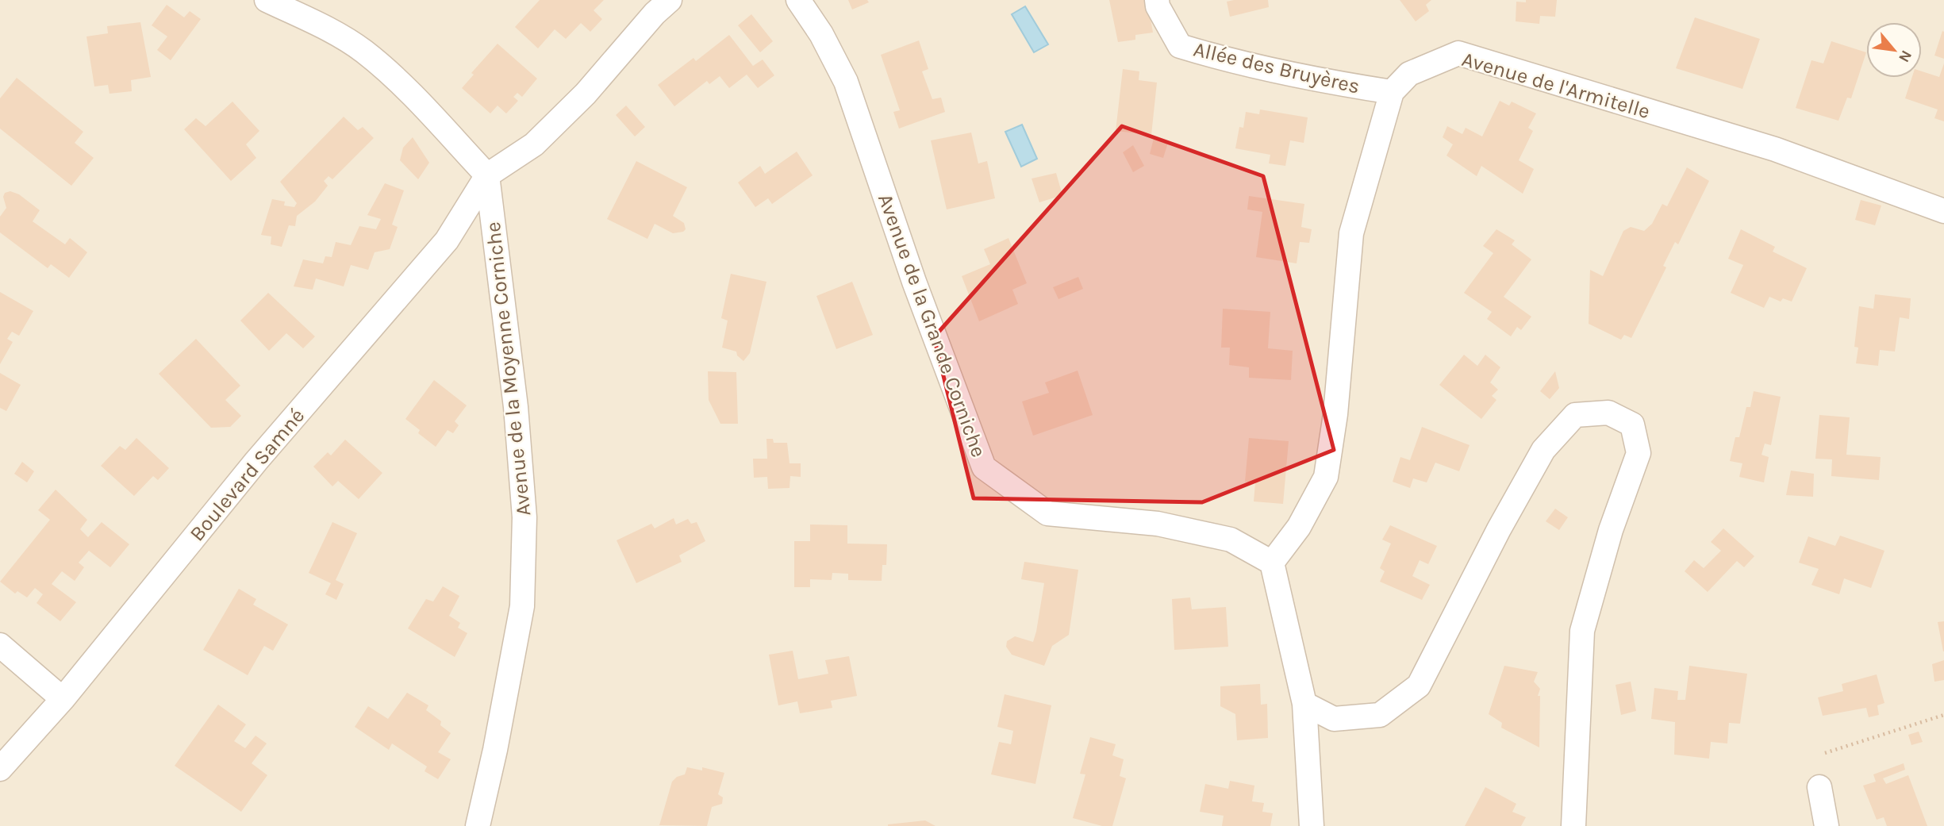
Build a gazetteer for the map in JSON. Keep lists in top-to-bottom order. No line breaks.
{"streets":{"street":["Allée des Bruyères","Avenue de l'Armitelle","Avenue de la Grande Corniche","Avenue de la Moyenne Corniche","Boulevard Samné"]},"crossings":[["Allée des Bruyères","Avenue de l'Armitelle"],["Avenue de l'Armitelle","Avenue de la Grande Corniche"],["Avenue de la Moyenne Corniche","Boulevard Samné"]],"north":"bottom right"}
